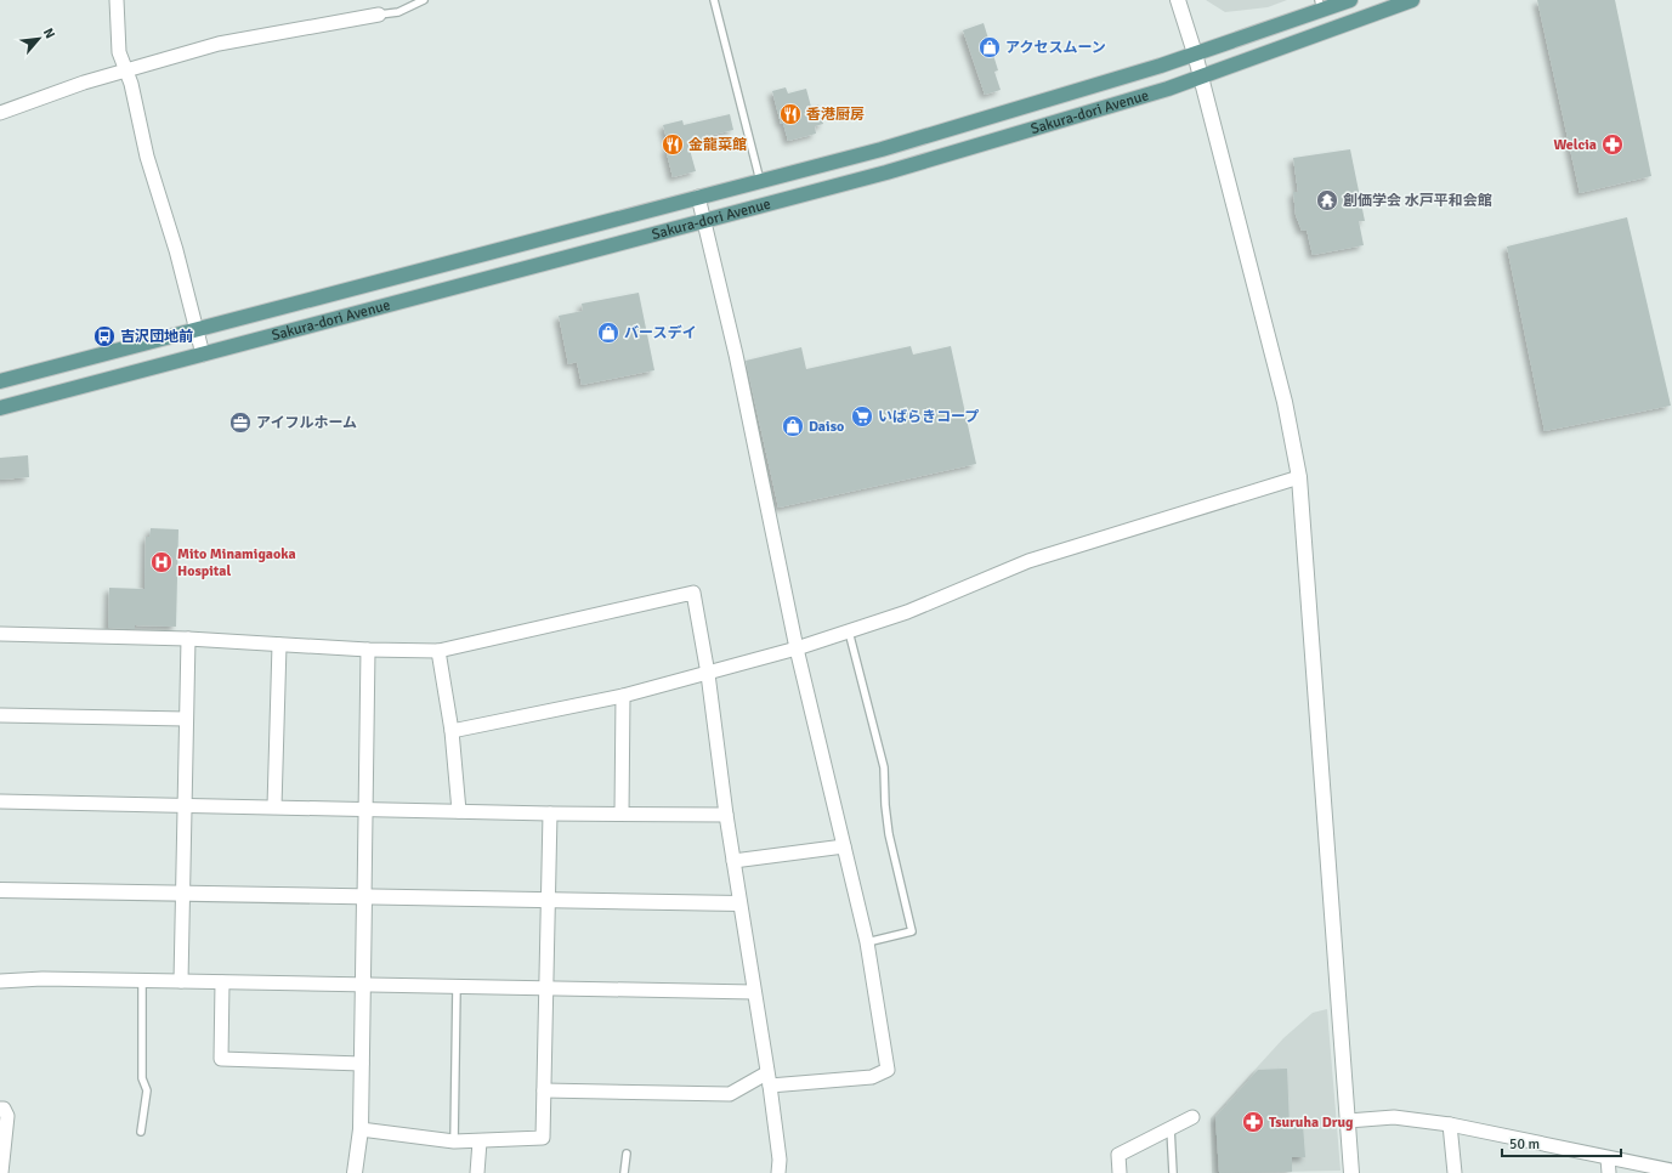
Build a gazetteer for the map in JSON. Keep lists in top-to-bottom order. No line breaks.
{"streets":{"main road":["Sakura-dori Avenue"]},"places":{"shop":["アクセスムーン","バースデイ","Daiso"],"restaurant":["香港厨房","金龍菜館"],"pharmacy":["Welcia","Tsuruha Drug"],"temple":["創価学会 水戸平和会館"],"bus stop":["吉沢団地前"],"supermarket":["いばらきコープ"],"office":["アイフルホーム"],"hospital":["Mito Minamigaoka Hospital"]},"scale_bar":"50 m","north":"top right"}
